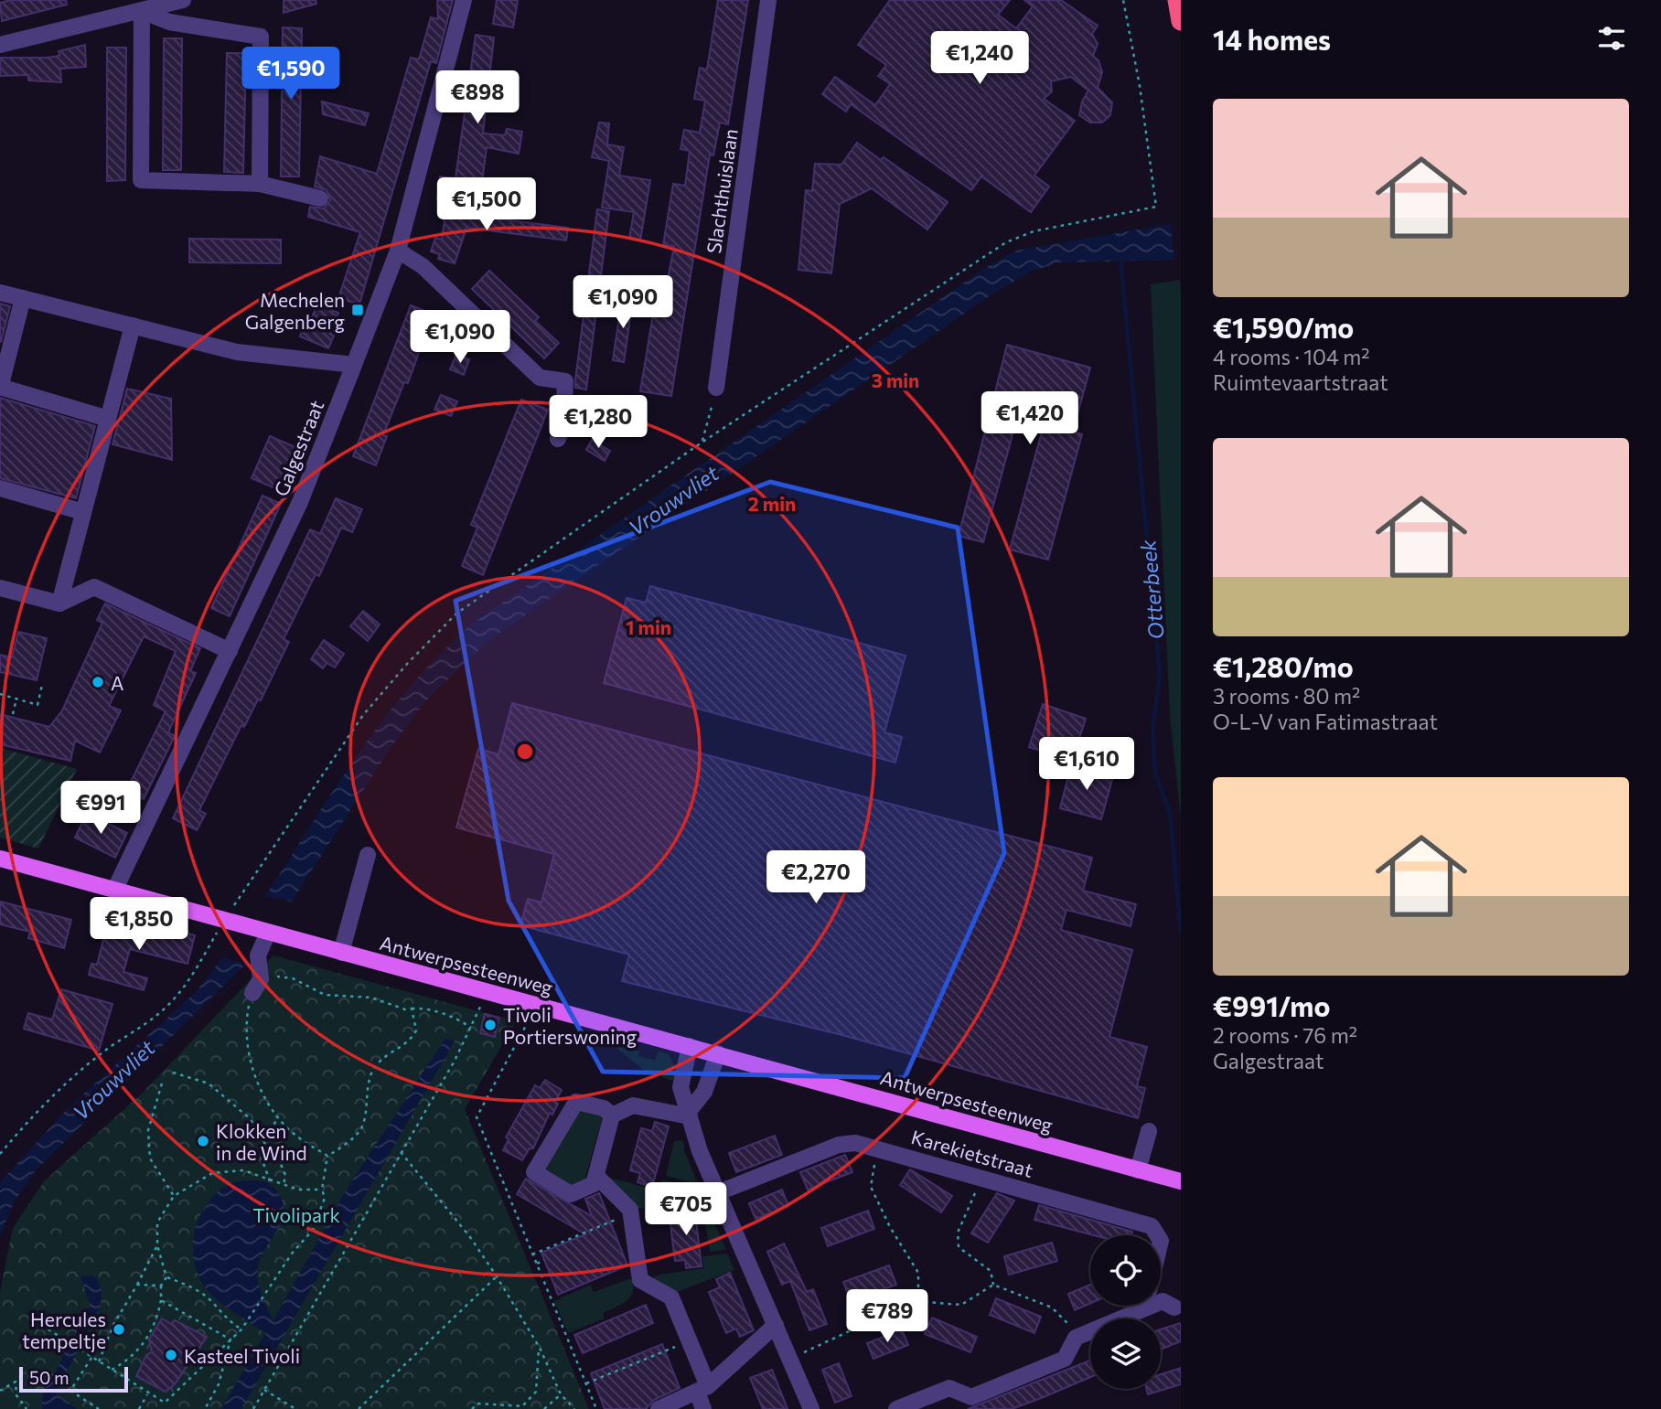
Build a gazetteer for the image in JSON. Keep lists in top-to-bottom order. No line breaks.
{"streets":{"main road":["Antwerpsesteenweg"],"street":["Slachthuislaan","Galgestraat","Karekietstraat"]},"crossings":[["Galgestraat","Antwerpsesteenweg"]],"water":["Vrouwvliet","Otterbeek"],"parks":["Tivolipark"],"places":{"transit":["Mechelen Galgenberg"],"other":["A","Tivoli Portierswoning","Klokken in de Wind","Hercules tempeltje","Kasteel Tivoli"]},"scale_bar":"50 m","page":{"heading":"14 homes","price":["€1,240","€1,590","€898","€1,500","€1,090","€1,090","€1,420","€1,280","€1,610","€991","€2,270","€1,850","€705","€789"],"list":[{"name":"€1,590/mo","note":"4 rooms · 104 m² · Ruimtevaartstraat"},{"name":"€1,280/mo","note":"3 rooms · 80 m² · O-L-V van Fatimastraat"},{"name":"€991/mo","note":"2 rooms · 76 m² · Galgestraat"}],"scale":"50 m"},"rings":["3 min","2 min","1 min"]}
